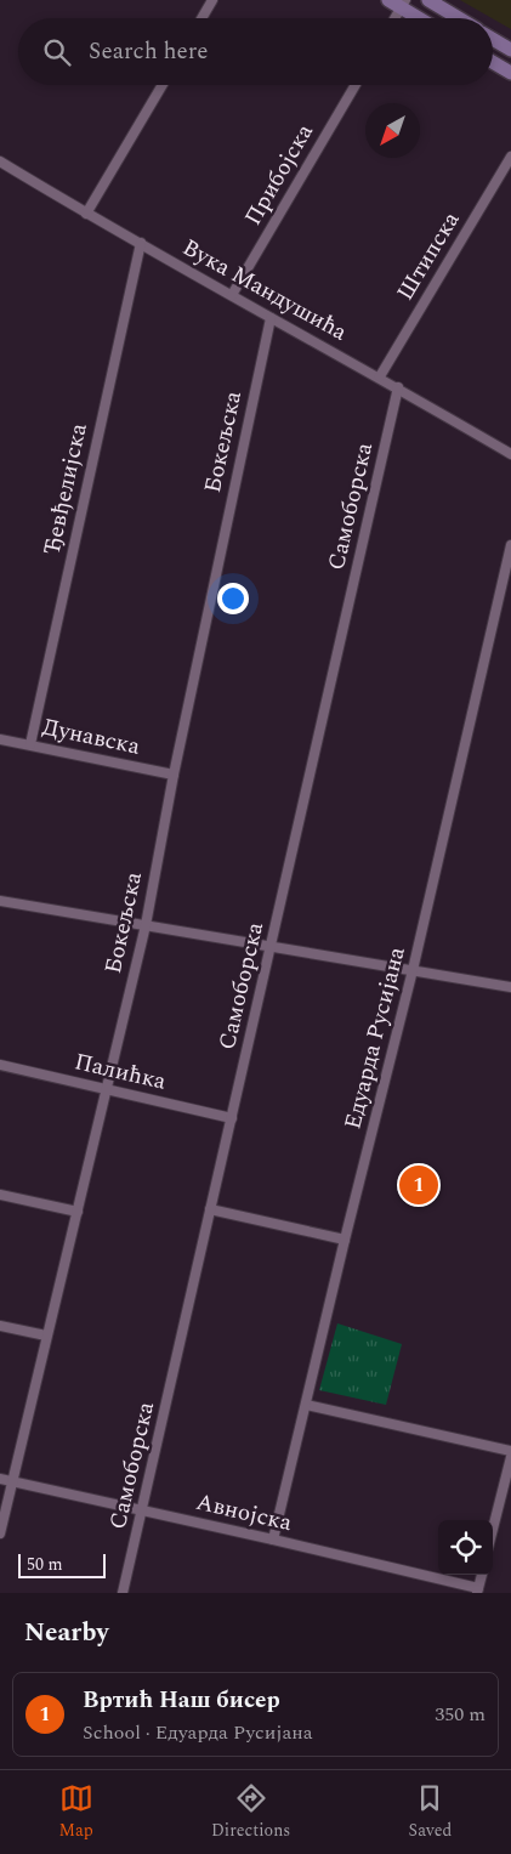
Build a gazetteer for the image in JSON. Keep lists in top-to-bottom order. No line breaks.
{"streets":{"street":["Прибојска","Штипска","Вука Мандушића","Бокељска","Ђевђелијска","Самоборска","Дунавска","Едуарда Русијана","Палићка","Авнојска"]},"crossings":[["Прибојска","Вука Мандушића"],["Штипска","Вука Мандушића"],["Вука Мандушића","Бокељска"],["Вука Мандушића","Ђевђелијска"],["Вука Мандушића","Самоборска"],["Бокељска","Дунавска"],["Бокељска","Палићка"],["Бокељска","Авнојска"],["Ђевђелијска","Дунавска"],["Самоборска","Палићка"],["Самоборска","Авнојска"],["Едуарда Русијана","Авнојска"]],"scale_bar":"50 m","north":"bottom left","page":{"search":"Search here","pins":"1","scale":"50 m","heading":"Nearby","list":[{"mark":"1","name":"Вртић Наш бисер","note":"School · Едуарда Русијана","value":"350 m"}],"nav":["Map","Directions","Saved"]}}
